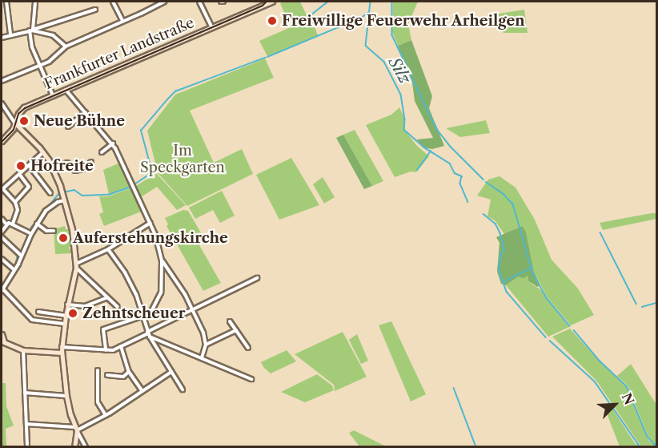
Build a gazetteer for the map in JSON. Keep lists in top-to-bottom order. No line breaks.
{"streets":{"street":["Frankfurter Landstraße"]},"water":["Silz"],"parks":["Im Speckgarten"],"places":["Freiwillige Feuerwehr Arheilgen","Neue Bühne","Hofreite","Auferstehungskirche","Zehntscheuer"],"north":"top right"}
